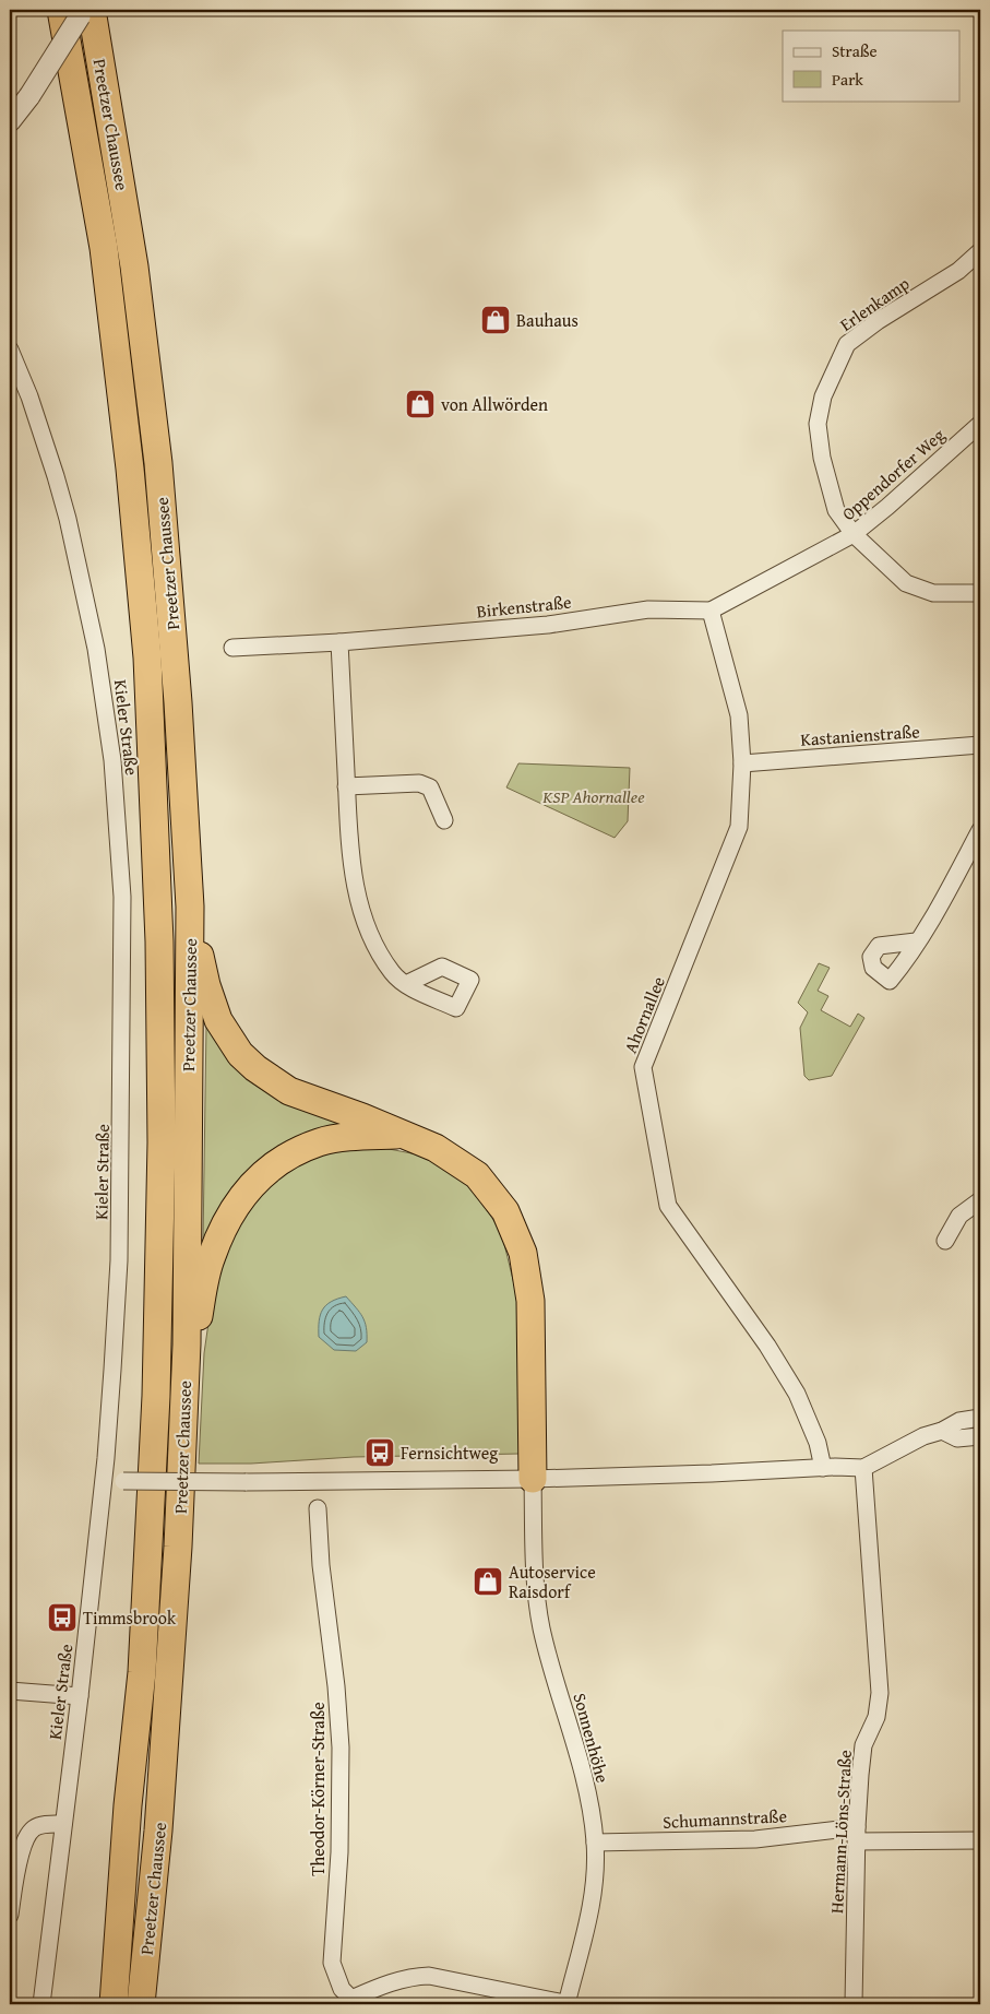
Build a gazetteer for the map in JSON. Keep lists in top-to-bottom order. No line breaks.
{"streets":{"highway":["Preetzer Chaussee"],"street":["Erlenkamp","Oppendorfer Weg","Birkenstraße","Kieler Straße","Kastanienstraße","Ahornallee","Sonnenhöhe","Theodor-Körner-Straße","Schumannstraße","Hermann-Löns-Straße"]},"crossings":[["Erlenkamp","Oppendorfer Weg"],["Oppendorfer Weg","Birkenstraße"],["Oppendorfer Weg","Ahornallee"],["Birkenstraße","Ahornallee"],["Kastanienstraße","Ahornallee"],["Sonnenhöhe","Schumannstraße"],["Schumannstraße","Hermann-Löns-Straße"]],"parks":["KSP Ahornallee"],"places":{"shop":["Bauhaus","von Allwörden","Autoservice Raisdorf"],"bus stop":["Fernsichtweg","Timmsbrook"]},"legend":["Straße","Park"]}
